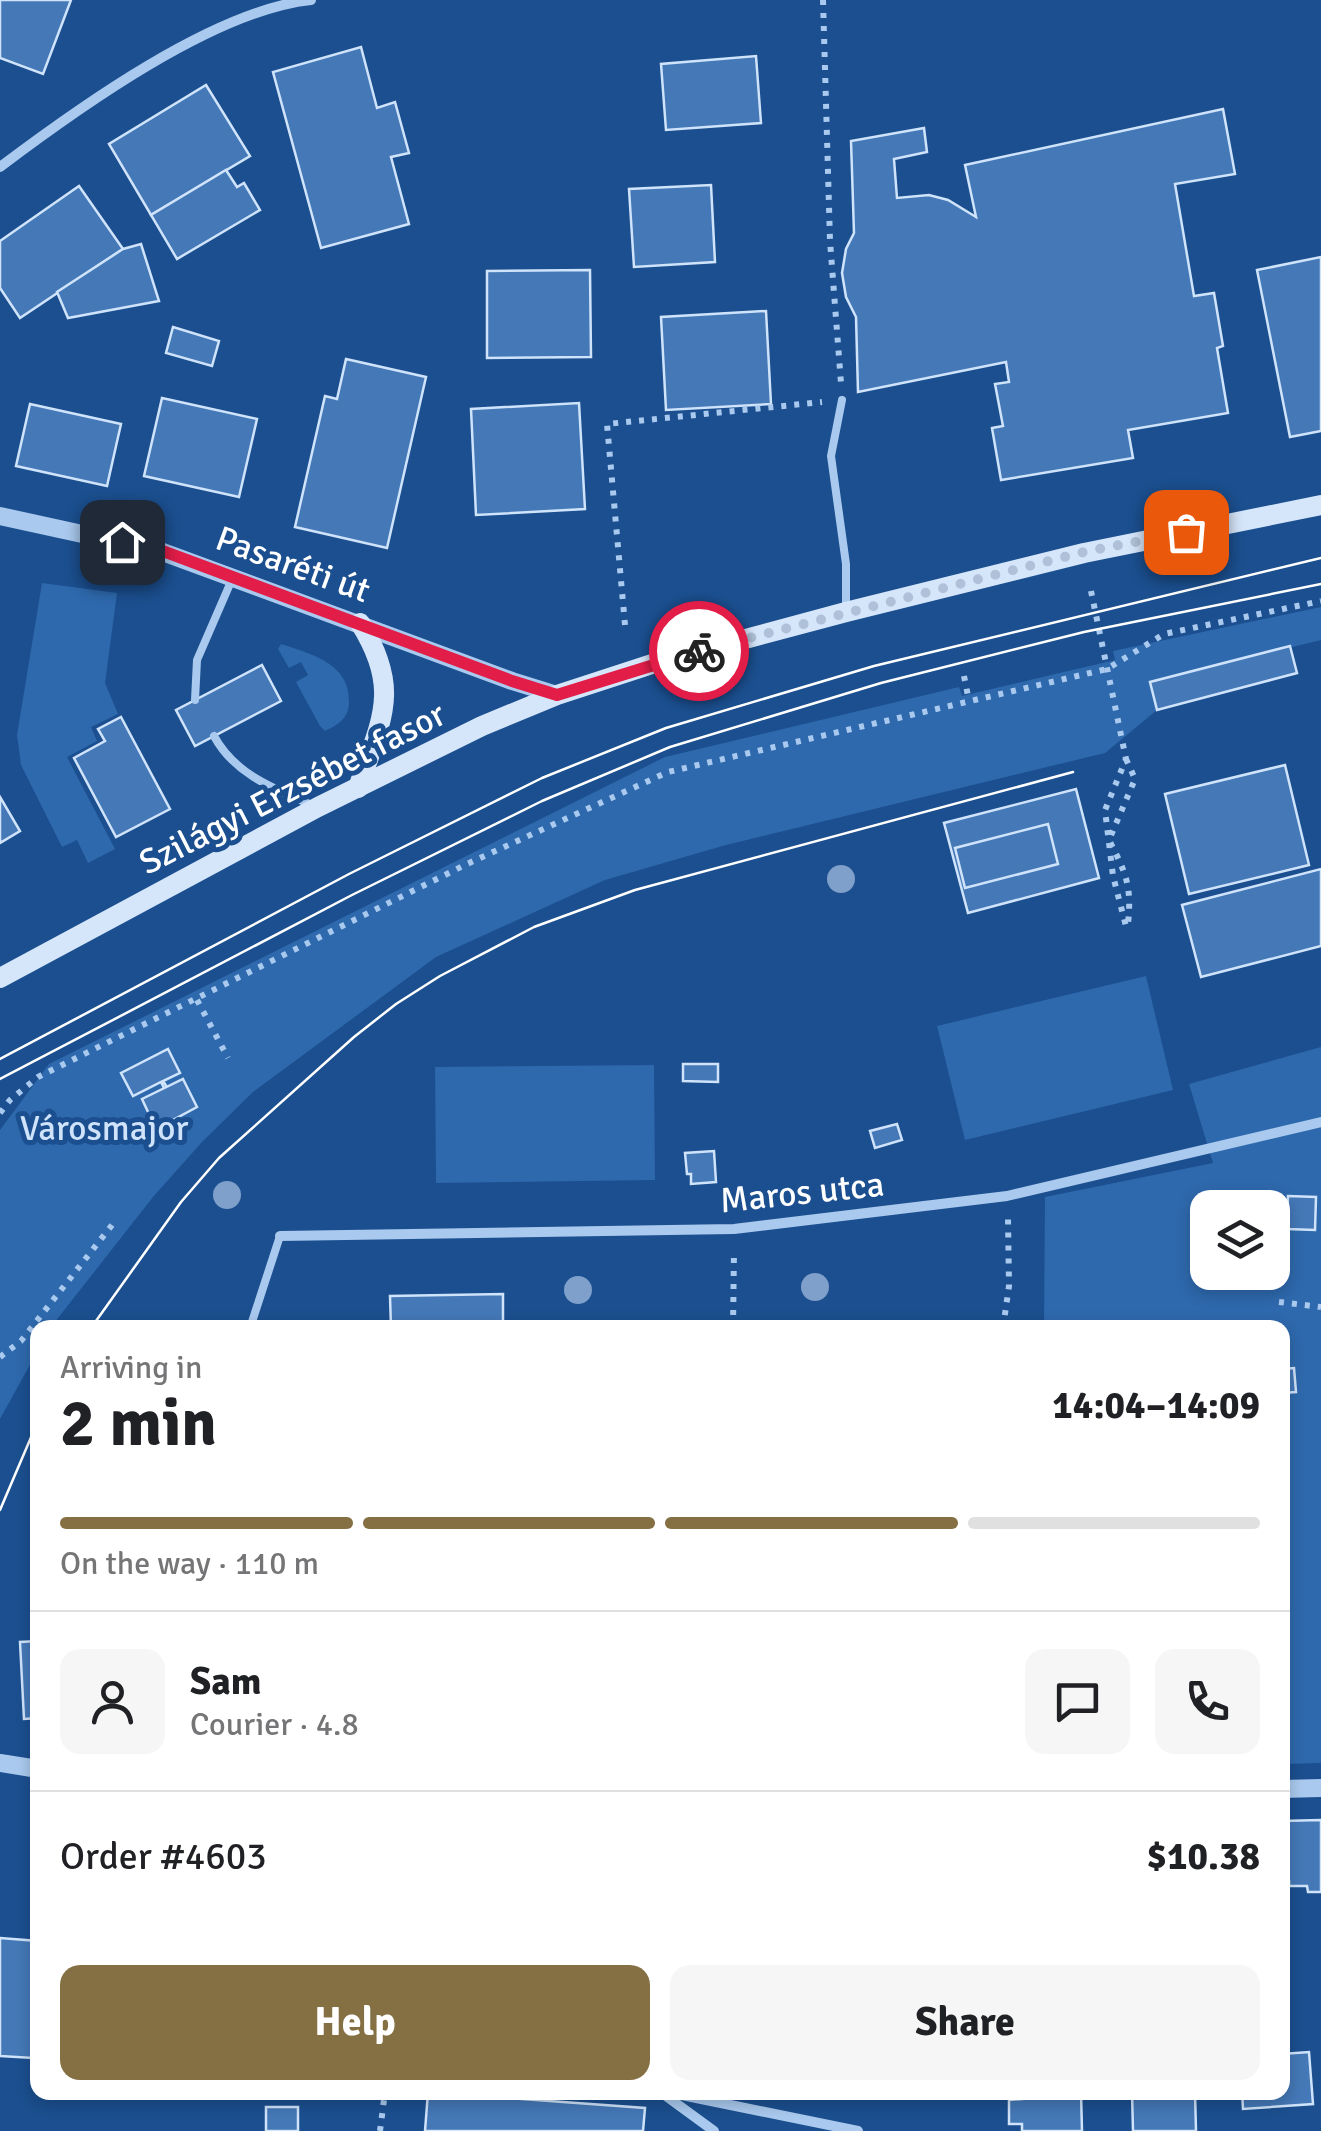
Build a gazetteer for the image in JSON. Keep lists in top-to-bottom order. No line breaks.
{"streets":{"main road":["Szilágyi Erzsébet fasor"],"street":["Pasaréti út","Maros utca"]},"crossings":[["Pasaréti út","Szilágyi Erzsébet fasor"]],"parks":["Városmajor"],"page":{"heading":["2 min","Arriving in","14:04–14:09"],"panel":["Sam","Courier · 4.8","Order #4603","$10.38"],"bar":"On the way · 110 m","buttons":["Help","Share"]}}
